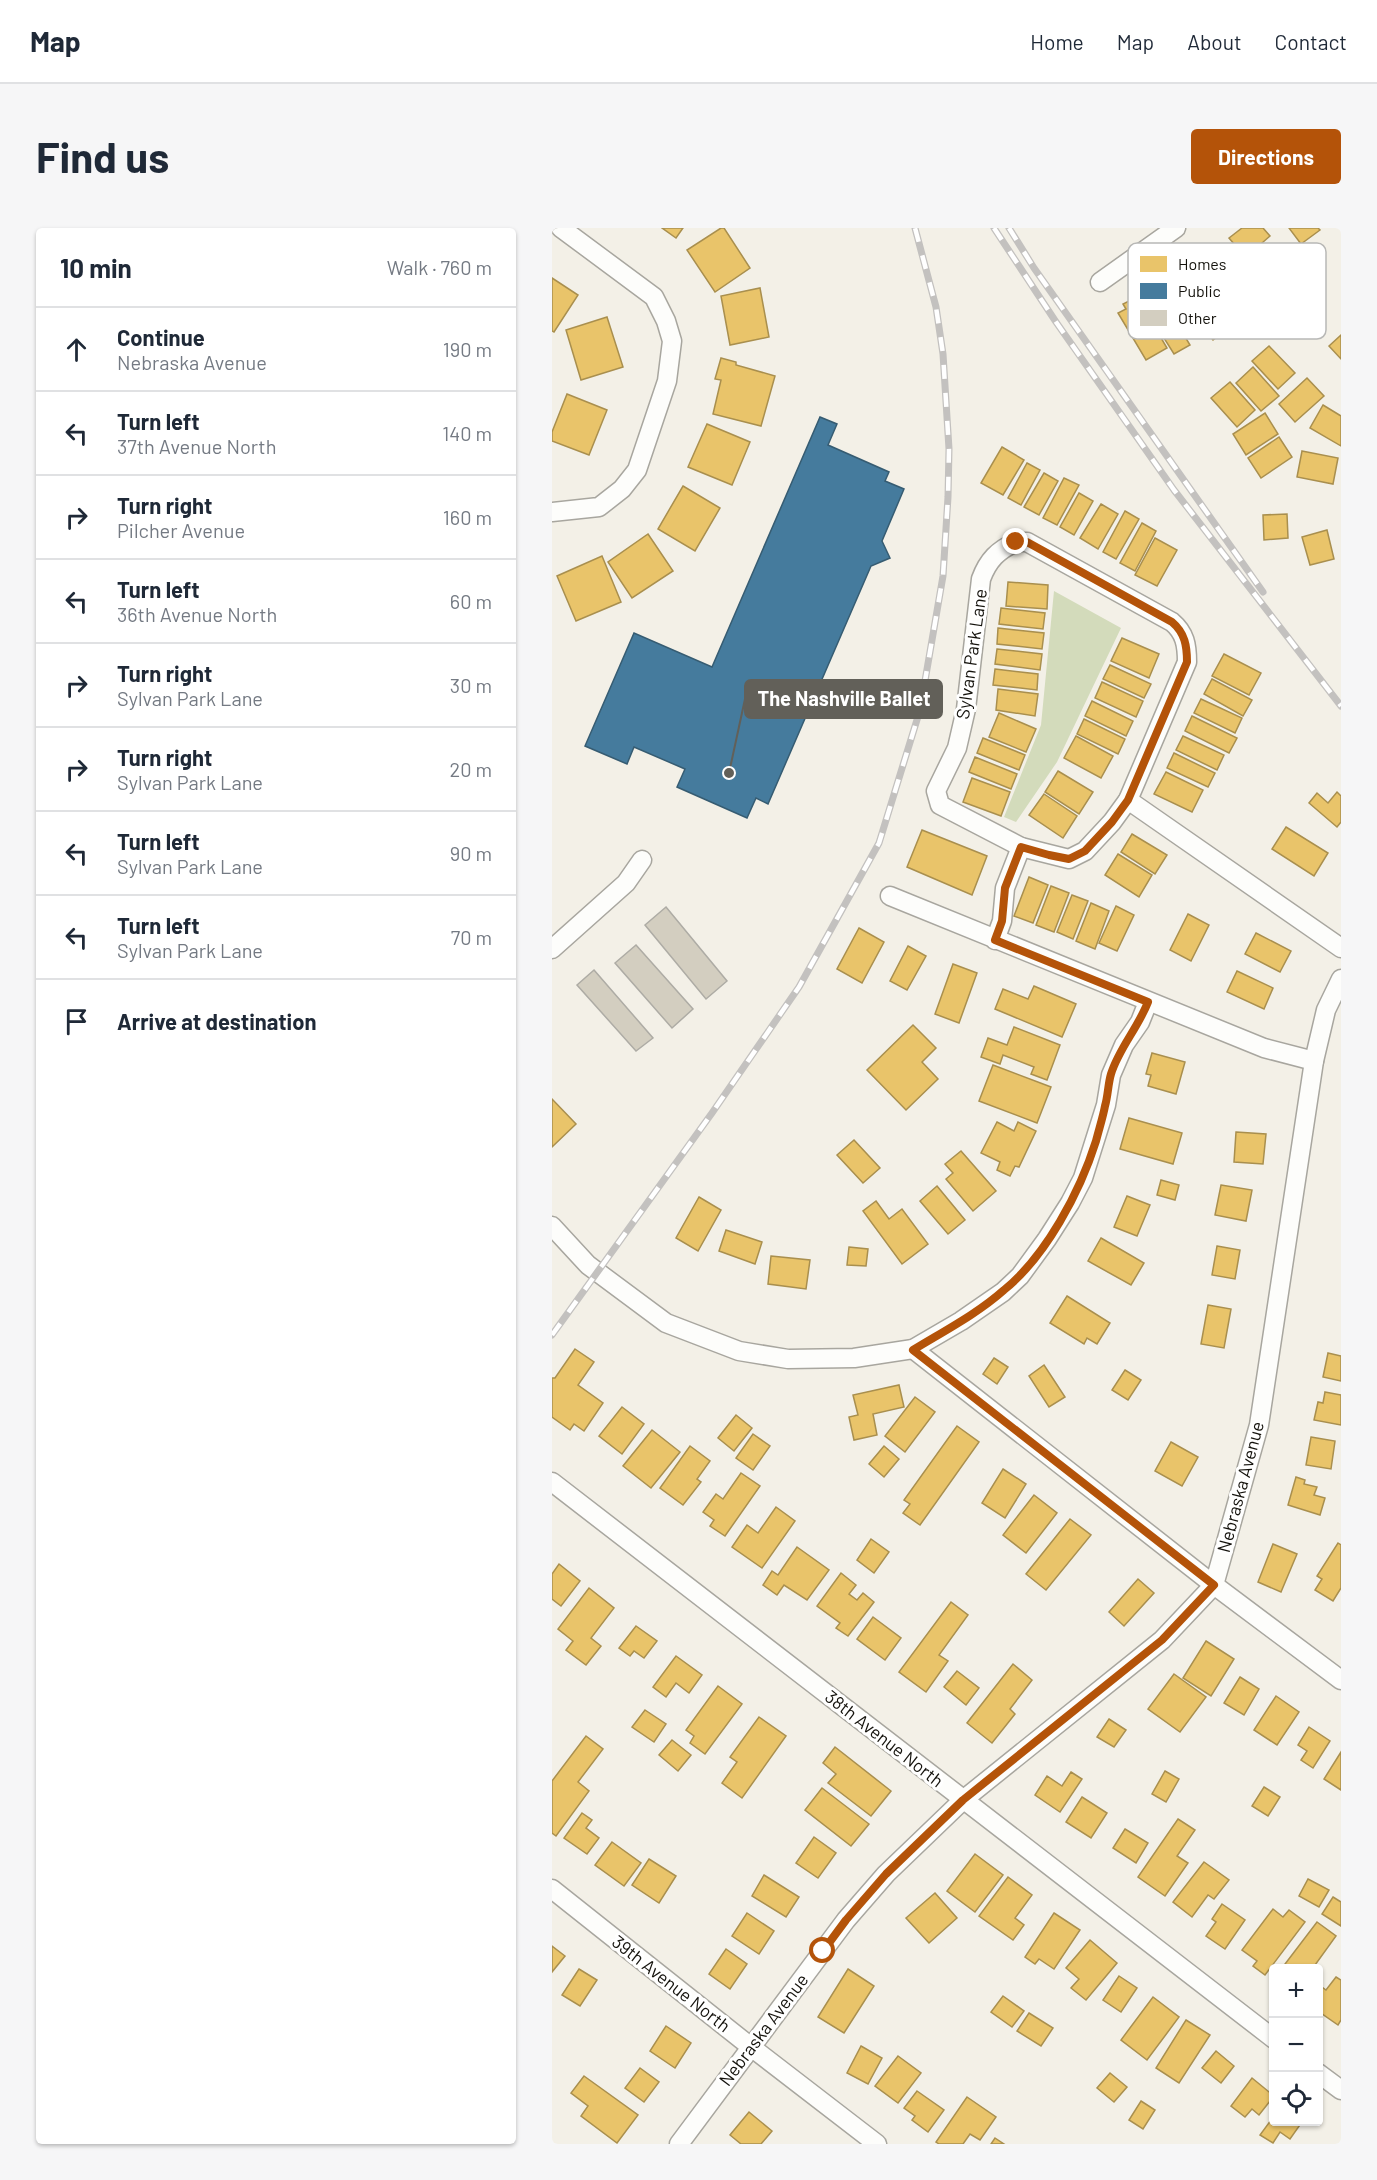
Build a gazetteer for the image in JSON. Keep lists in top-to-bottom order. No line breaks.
{"streets":{"street":["Sylvan Park Lane","Nebraska Avenue","38th Avenue North","39th Avenue North"]},"crossings":[["Nebraska Avenue","38th Avenue North"],["Nebraska Avenue","39th Avenue North"]],"places":["The Nashville Ballet"],"legend":["Homes","Public","Other"],"page":{"header":"Map","nav":["Home","Map","About","Contact"],"buttons":"Directions","title":"Find us","heading":["10 min","Walk · 760 m"],"list":[["Continue","Nebraska Avenue","190 m"],["Turn left","37th Avenue North","140 m"],["Turn right","Pilcher Avenue","160 m"],["Turn left","36th Avenue North","60 m"],["Turn right","Sylvan Park Lane","30 m"],["Turn right","Sylvan Park Lane","20 m"],["Turn left","Sylvan Park Lane","90 m"],["Turn left","Sylvan Park Lane","70 m"],"Arrive at destination"],"map_buttons":["+","−"]}}
